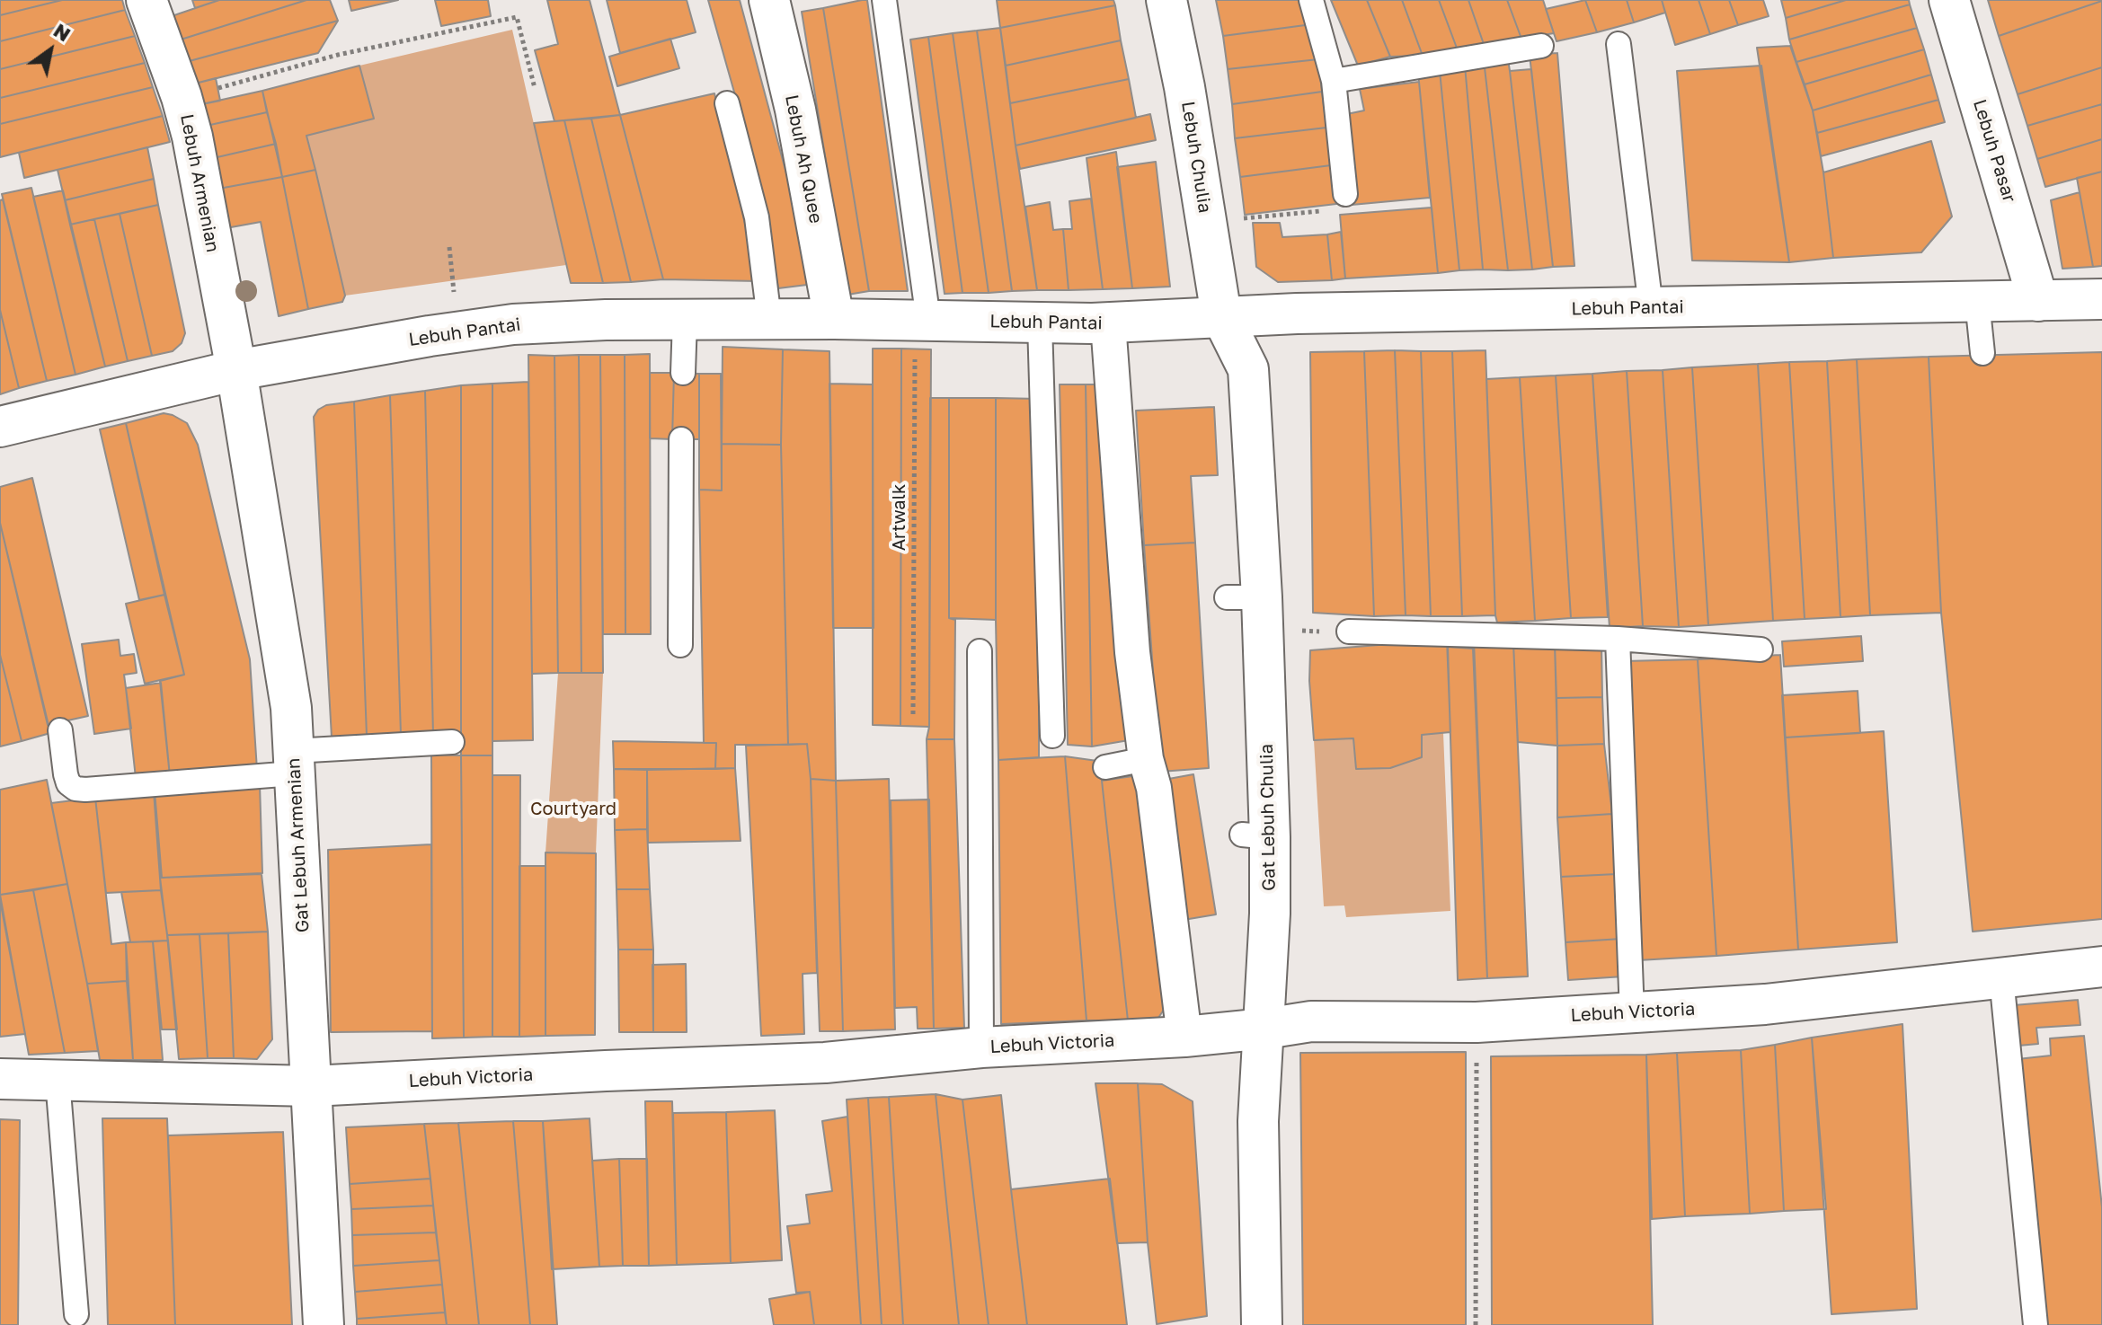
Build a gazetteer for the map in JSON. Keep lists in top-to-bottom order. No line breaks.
{"streets":{"street":["Lebuh Pasar","Lebuh Chulia","Lebuh Ah Quee","Lebuh Armenian","Lebuh Pantai","Gat Lebuh Chulia","Gat Lebuh Armenian","Lebuh Victoria"],"path":["Artwalk"]},"crossings":[["Lebuh Pasar","Lebuh Pantai"],["Lebuh Chulia","Lebuh Pantai"],["Lebuh Chulia","Gat Lebuh Chulia"],["Lebuh Ah Quee","Lebuh Pantai"],["Lebuh Armenian","Lebuh Pantai"],["Lebuh Armenian","Gat Lebuh Armenian"],["Lebuh Pantai","Artwalk"],["Lebuh Pantai","Gat Lebuh Chulia"],["Lebuh Pantai","Gat Lebuh Armenian"],["Gat Lebuh Chulia","Lebuh Victoria"],["Gat Lebuh Armenian","Lebuh Victoria"]],"parks":["Courtyard"],"north":"top right"}
